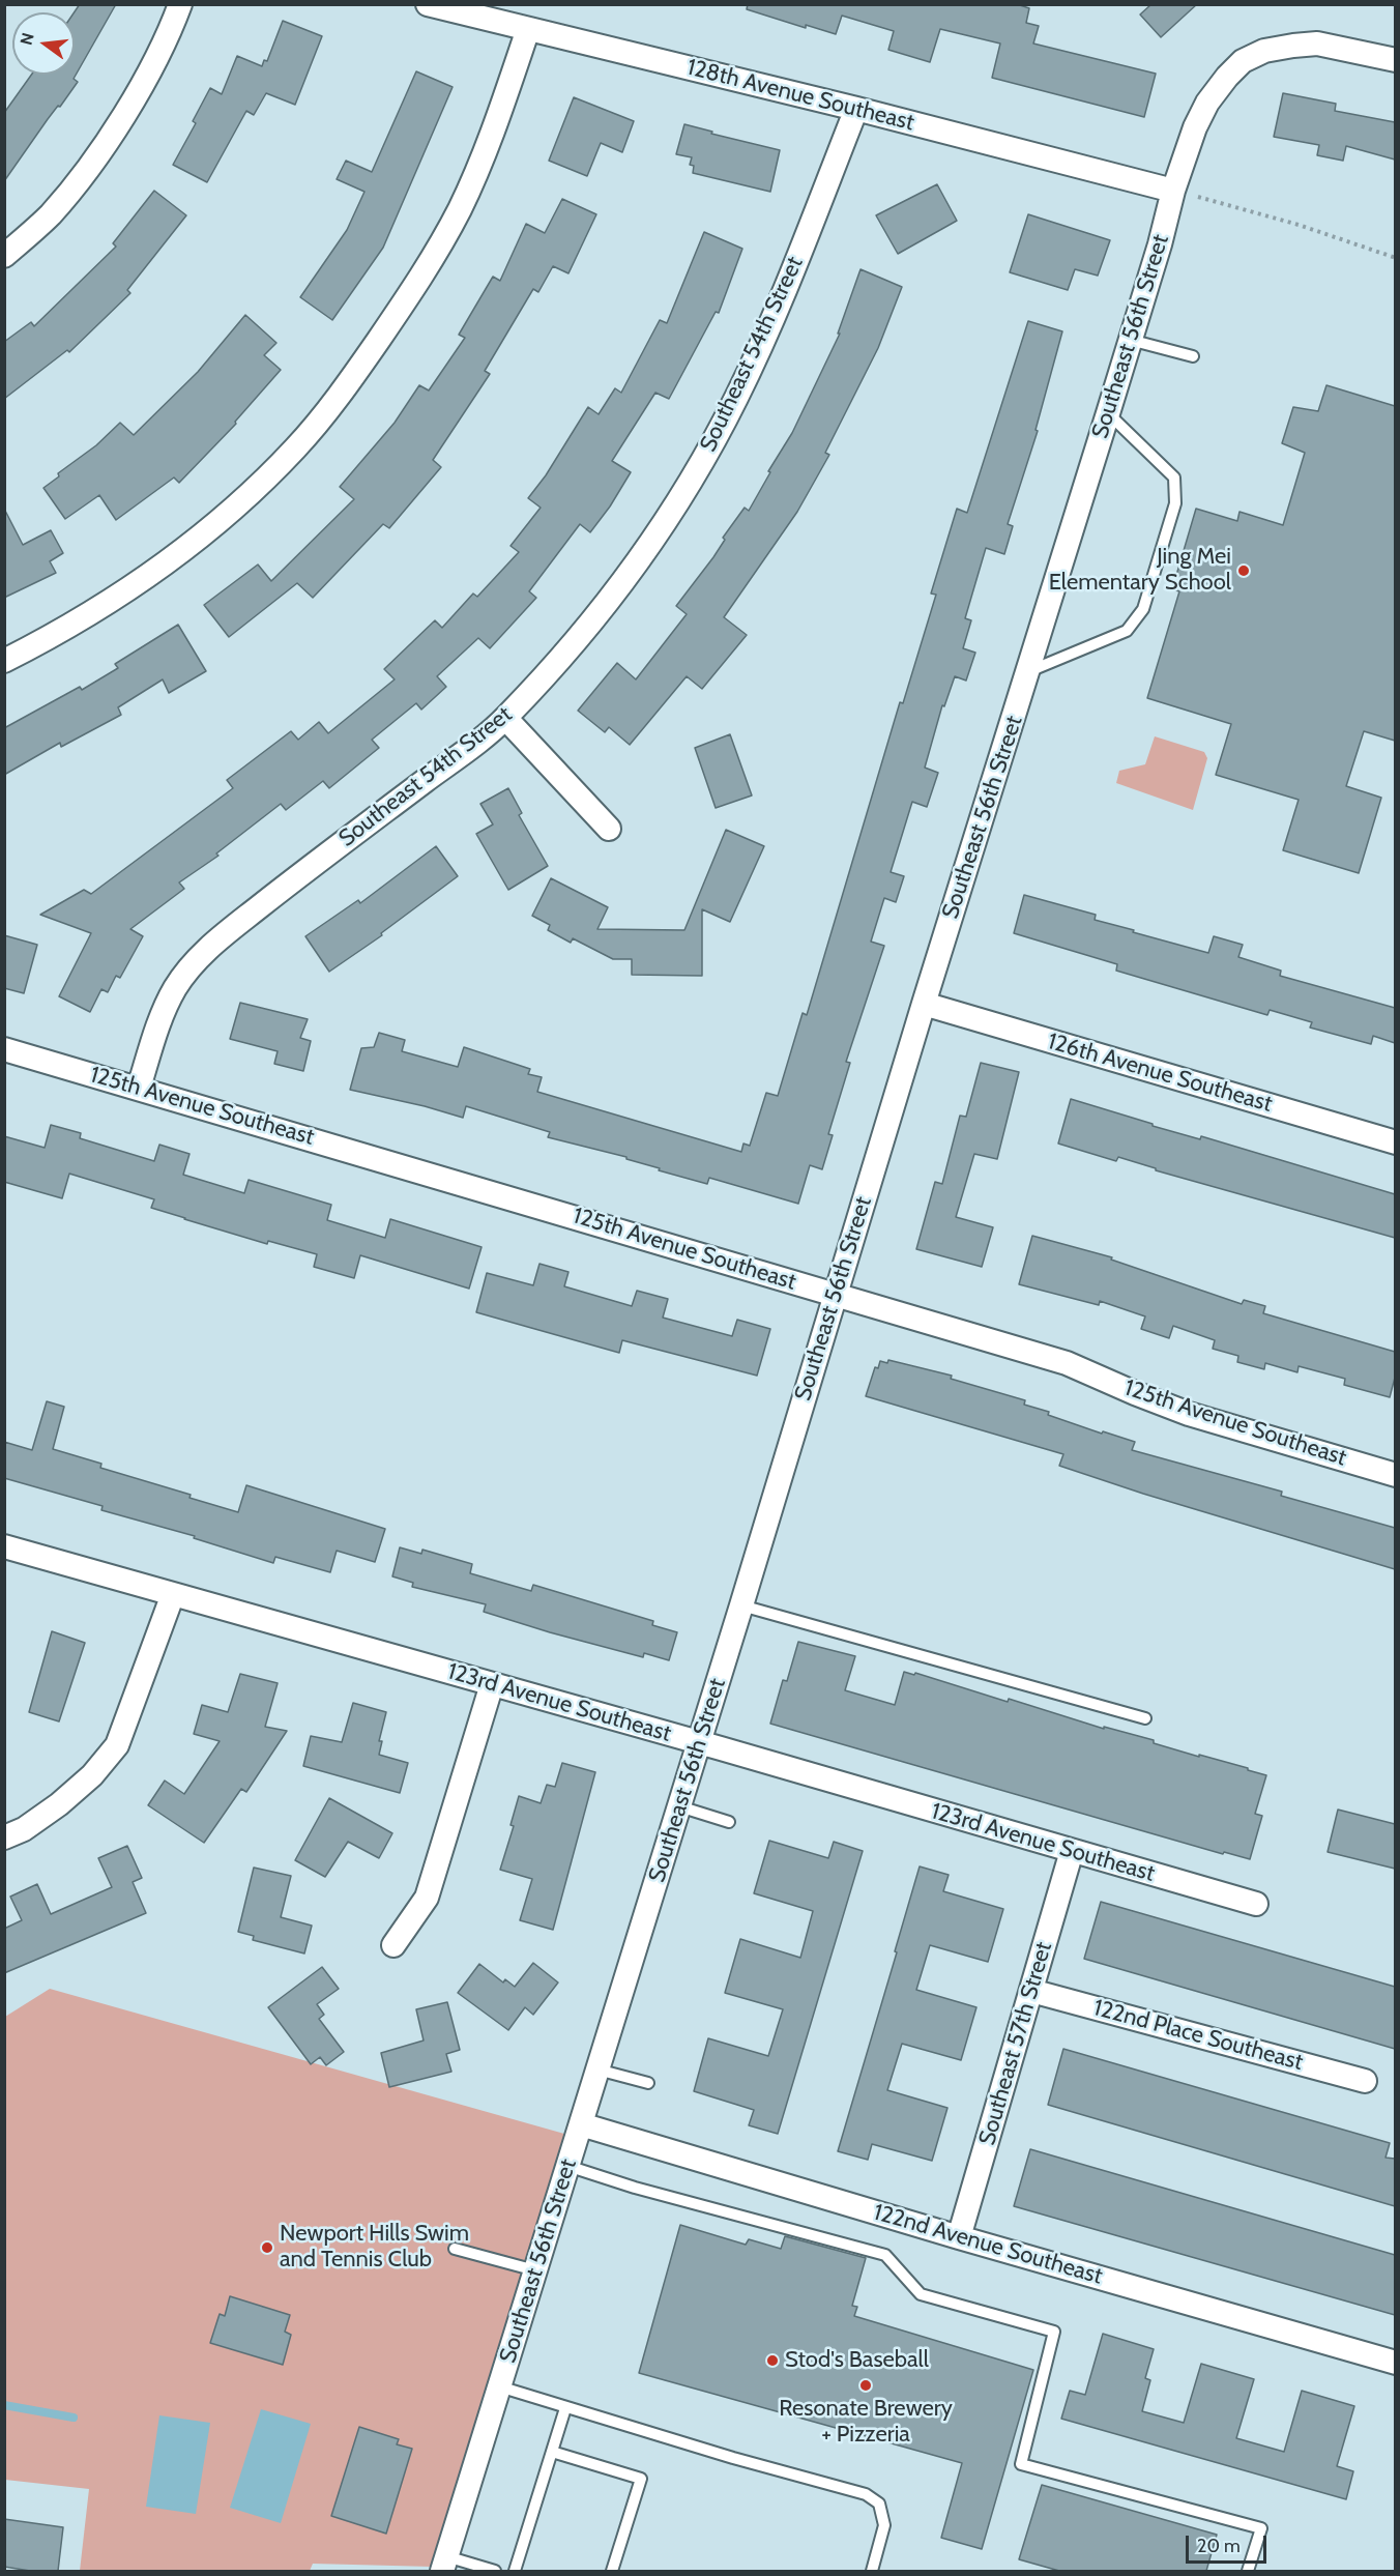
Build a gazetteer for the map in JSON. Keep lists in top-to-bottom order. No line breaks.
{"streets":{"street":["128th Avenue Southeast","Southeast 56th Street","Southeast 54th Street","126th Avenue Southeast","125th Avenue Southeast","123rd Avenue Southeast","122nd Place Southeast","Southeast 57th Street","122nd Avenue Southeast"]},"crossings":[["128th Avenue Southeast","Southeast 56th Street"],["128th Avenue Southeast","Southeast 54th Street"],["Southeast 56th Street","126th Avenue Southeast"],["Southeast 56th Street","125th Avenue Southeast"],["Southeast 56th Street","123rd Avenue Southeast"],["Southeast 56th Street","122nd Avenue Southeast"],["Southeast 54th Street","125th Avenue Southeast"],["123rd Avenue Southeast","Southeast 57th Street"],["122nd Place Southeast","Southeast 57th Street"],["Southeast 57th Street","122nd Avenue Southeast"]],"places":["Jing Mei Elementary School","Newport Hills Swim and Tennis Club","Stod's Baseball","Resonate Brewery + Pizzeria"],"scale_bar":"20 m","north":"left"}
